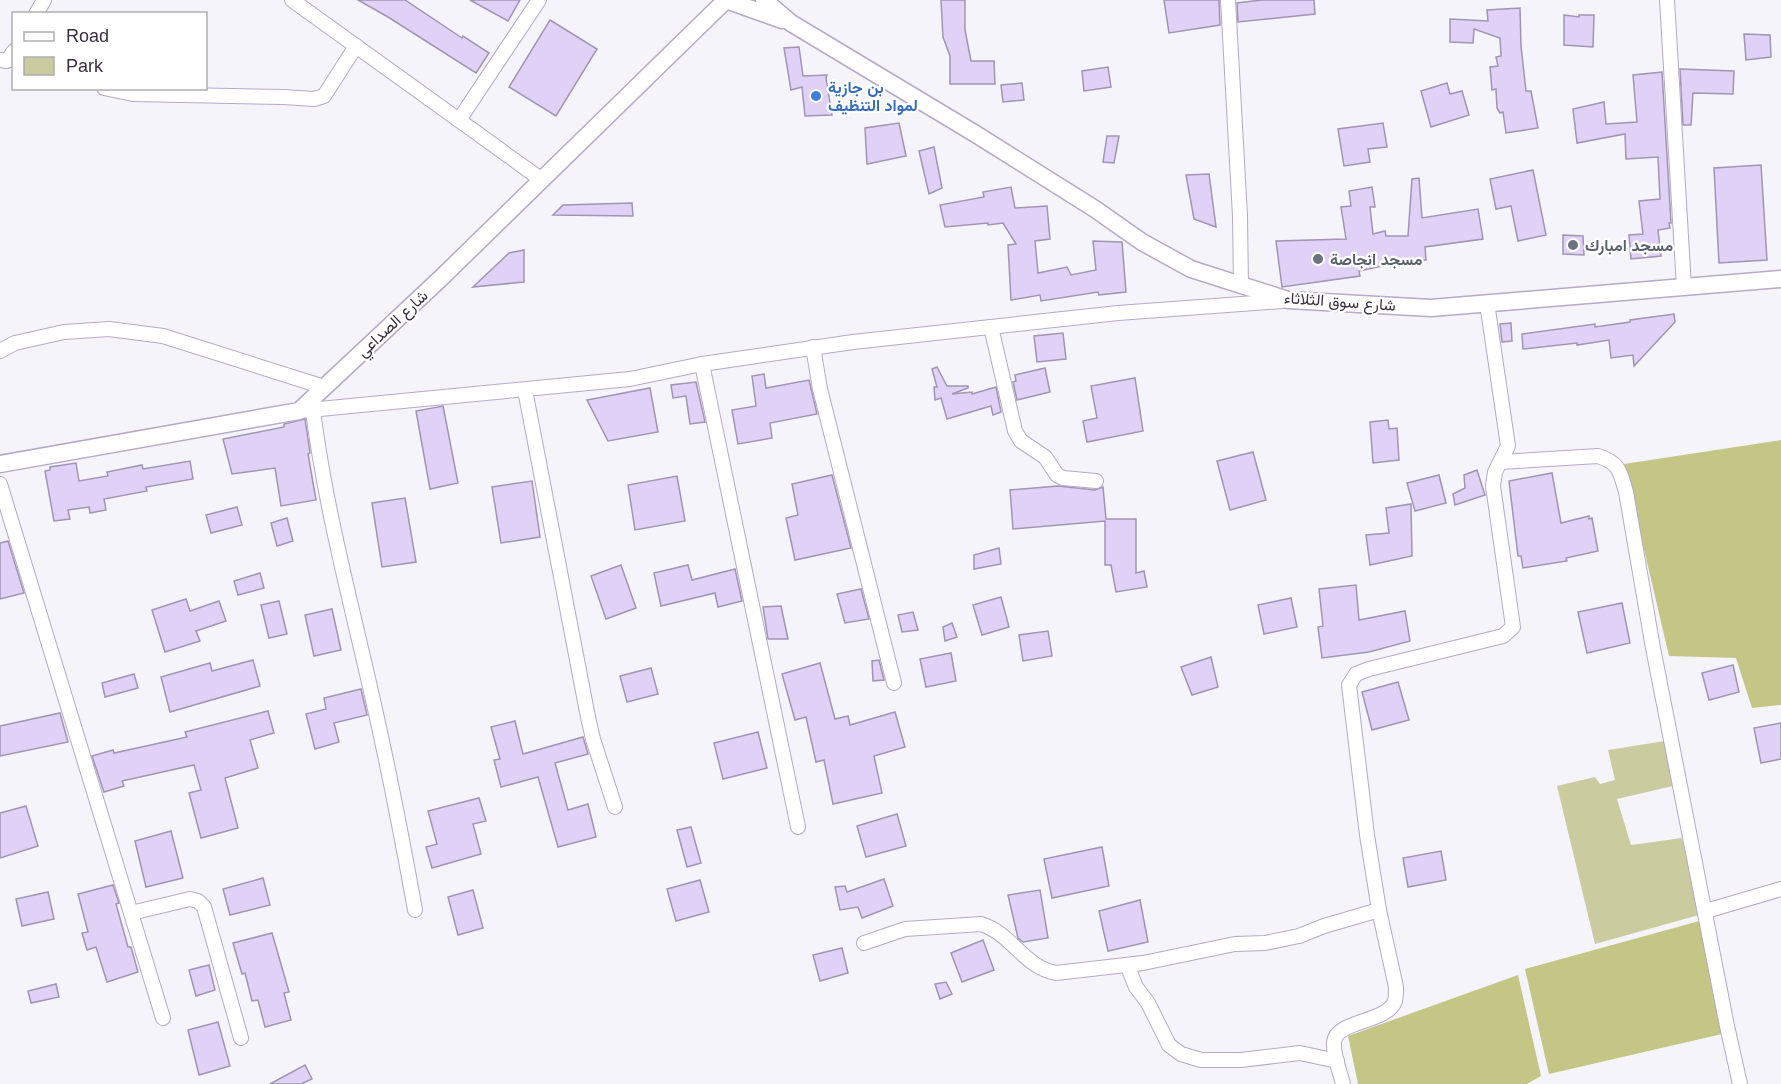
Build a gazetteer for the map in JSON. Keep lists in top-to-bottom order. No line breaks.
{"streets":{"street":["شارع سوق الثلاثاء","شارع الصداعي"]},"places":["بن جازية لمواد التنظيف","مسجد امبارك","مسجد انجاصة"],"legend":["Road","Park"]}
